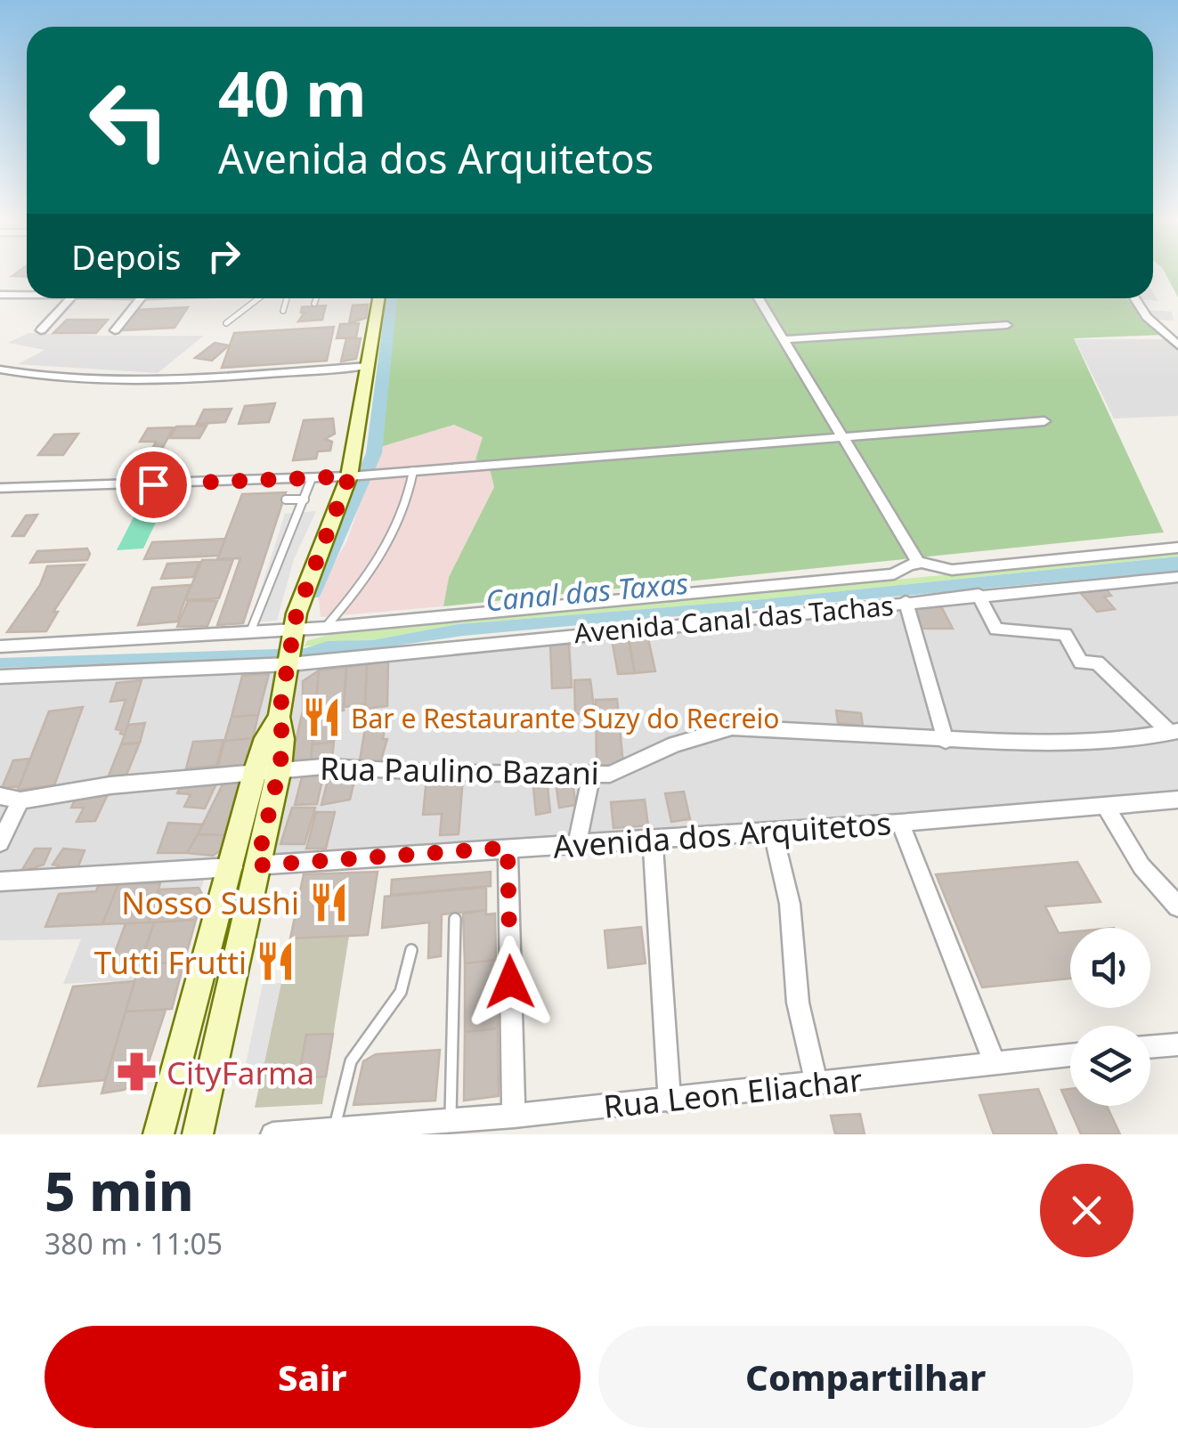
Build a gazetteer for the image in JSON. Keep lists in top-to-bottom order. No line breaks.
{"streets":{"street":["Avenida Canal das Tachas","Rua Paulino Bazani","Avenida dos Arquitetos","Rua Leon Eliachar"]},"water":["Canal das Taxas"],"places":{"restaurant":["Bar e Restaurante Suzy do Recreio","Nosso Sushi","Tutti Frutti"],"pharmacy":["CityFarma"]},"page":{"turn":["40 m","Avenida dos Arquitetos"],"then":"Depois","heading":["5 min","380 m · 11:05"],"buttons":["Sair","Compartilhar"]}}
